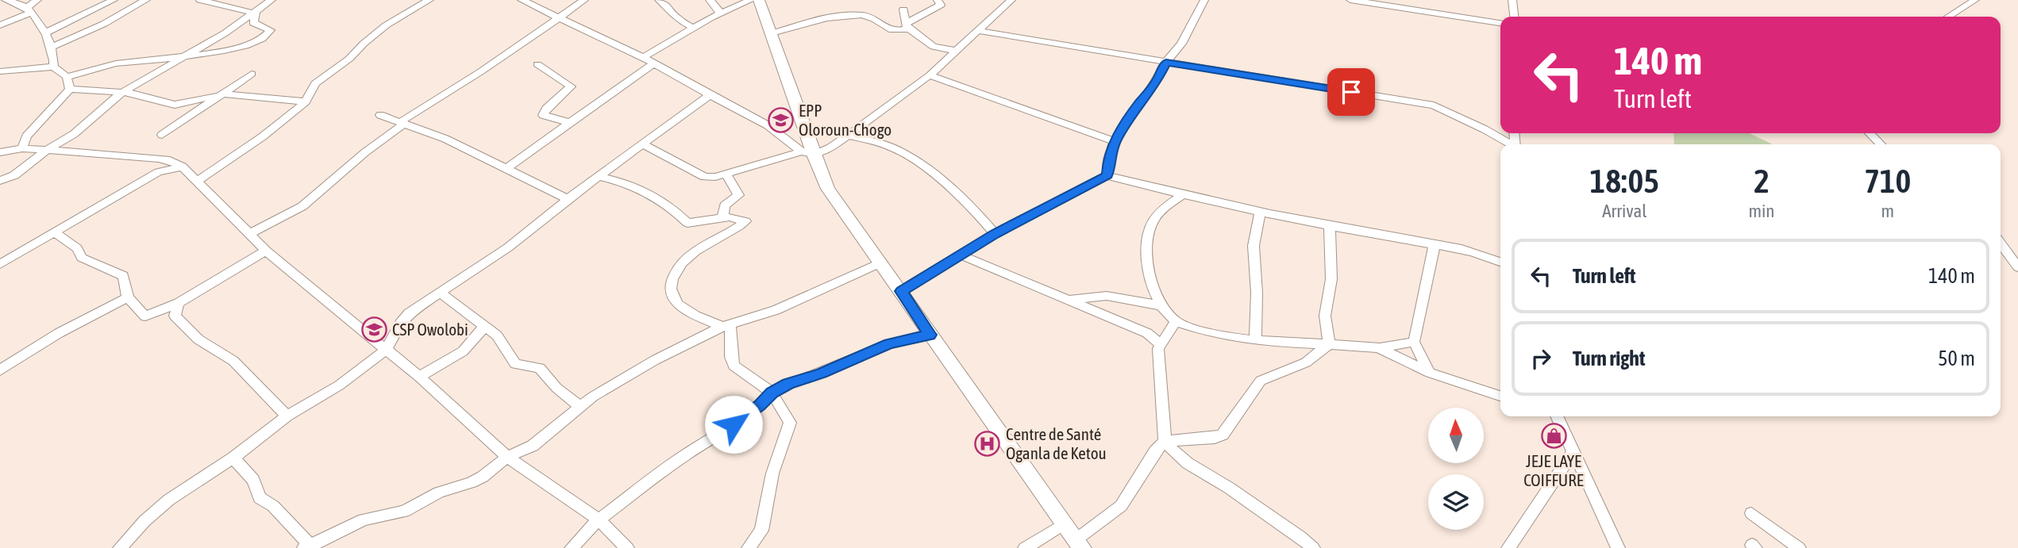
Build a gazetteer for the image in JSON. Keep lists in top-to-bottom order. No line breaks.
{"places":{"school or university":["EPP Oloroun-Chogo","CSP Owolobi"],"shop":["JEJE LAYE COIFFURE"],"hospital":["Centre de Santé Oganla de Ketou"]},"north":"top","page":{"turn":["140 m","Turn left"],"eta":["18:05","Arrival","2","min","710","m"],"list":[{"name":"Turn left","value":"140 m"},{"name":"Turn right","value":"50 m"}]}}
